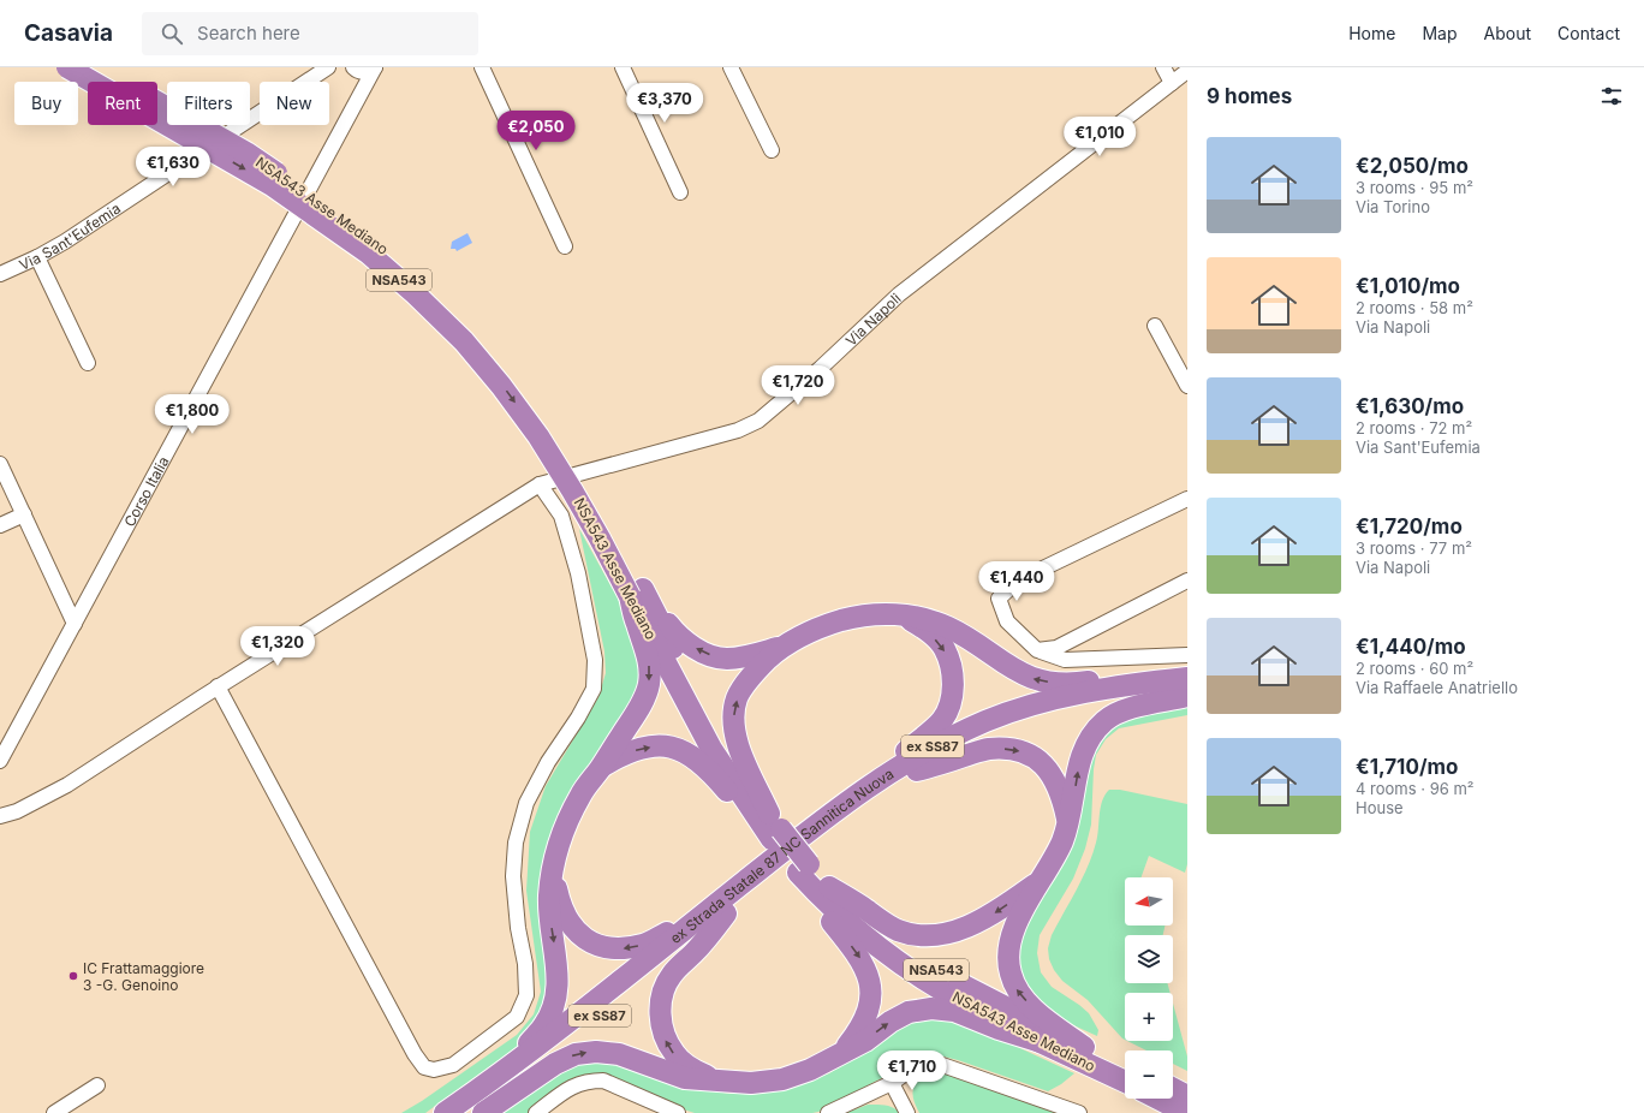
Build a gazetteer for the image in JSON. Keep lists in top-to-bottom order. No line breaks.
{"streets":{"highway":["NSA543 Asse Mediano","NSA543","ex SS87","ex Strada Statale 87 NC Sannitica Nuova"],"street":["Via Sant'Eufemia","Via Napoli","Corso Italia"]},"places":["IC Frattamaggiore 3 -G. Genoino"],"north":"left","page":{"header":"Casavia","search":"Search here","nav":["Home","Map","About","Contact"],"heading":"9 homes","chip":["Buy","Rent","Filters","New"],"price":["€3,370","€2,050","€1,010","€1,630","€1,720","€1,800","€1,440","€1,320","€1,710"],"list":[{"name":"€2,050/mo","note":"3 rooms · 95 m² · Via Torino"},{"name":"€1,010/mo","note":"2 rooms · 58 m² · Via Napoli"},{"name":"€1,630/mo","note":"2 rooms · 72 m² · Via Sant'Eufemia"},{"name":"€1,720/mo","note":"3 rooms · 77 m² · Via Napoli"},{"name":"€1,440/mo","note":"2 rooms · 60 m² · Via Raffaele Anatriello"},{"name":"€1,710/mo","note":"4 rooms · 96 m² · House"}],"map_buttons":["+","−"]}}
